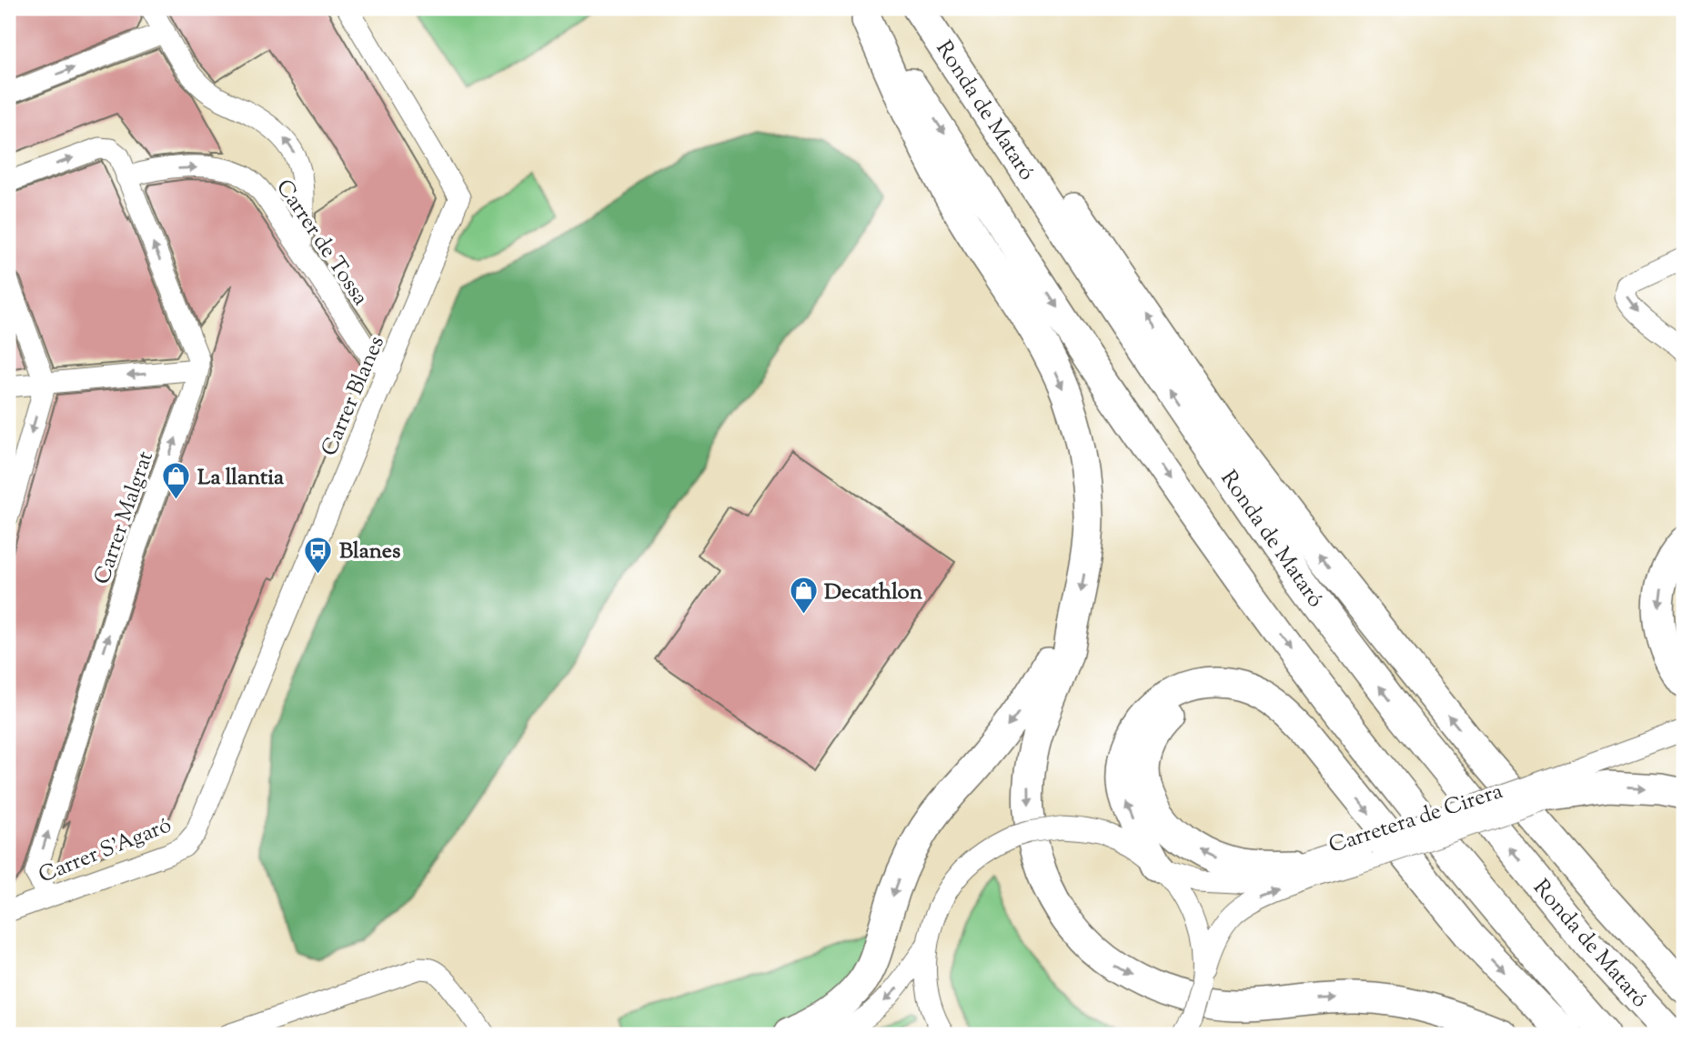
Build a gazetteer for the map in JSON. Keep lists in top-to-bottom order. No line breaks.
{"streets":{"highway":["Ronda de Mataró"],"street":["Carrer de Tossa","Carrer Blanes","Carrer Malgrat","Carretera de Cirera","Carrer S'Agaró"]},"crossings":[["Carrer de Tossa","Carrer Blanes"],["Carrer de Tossa","Carrer Malgrat"],["Carrer Blanes","Carrer S'Agaró"],["Carrer Malgrat","Carrer S'Agaró"]],"one_way":["Carrer de Tossa","Carrer Malgrat"],"places":{"shop":["La llantia","Decathlon"],"bus stop":["Blanes"]}}
